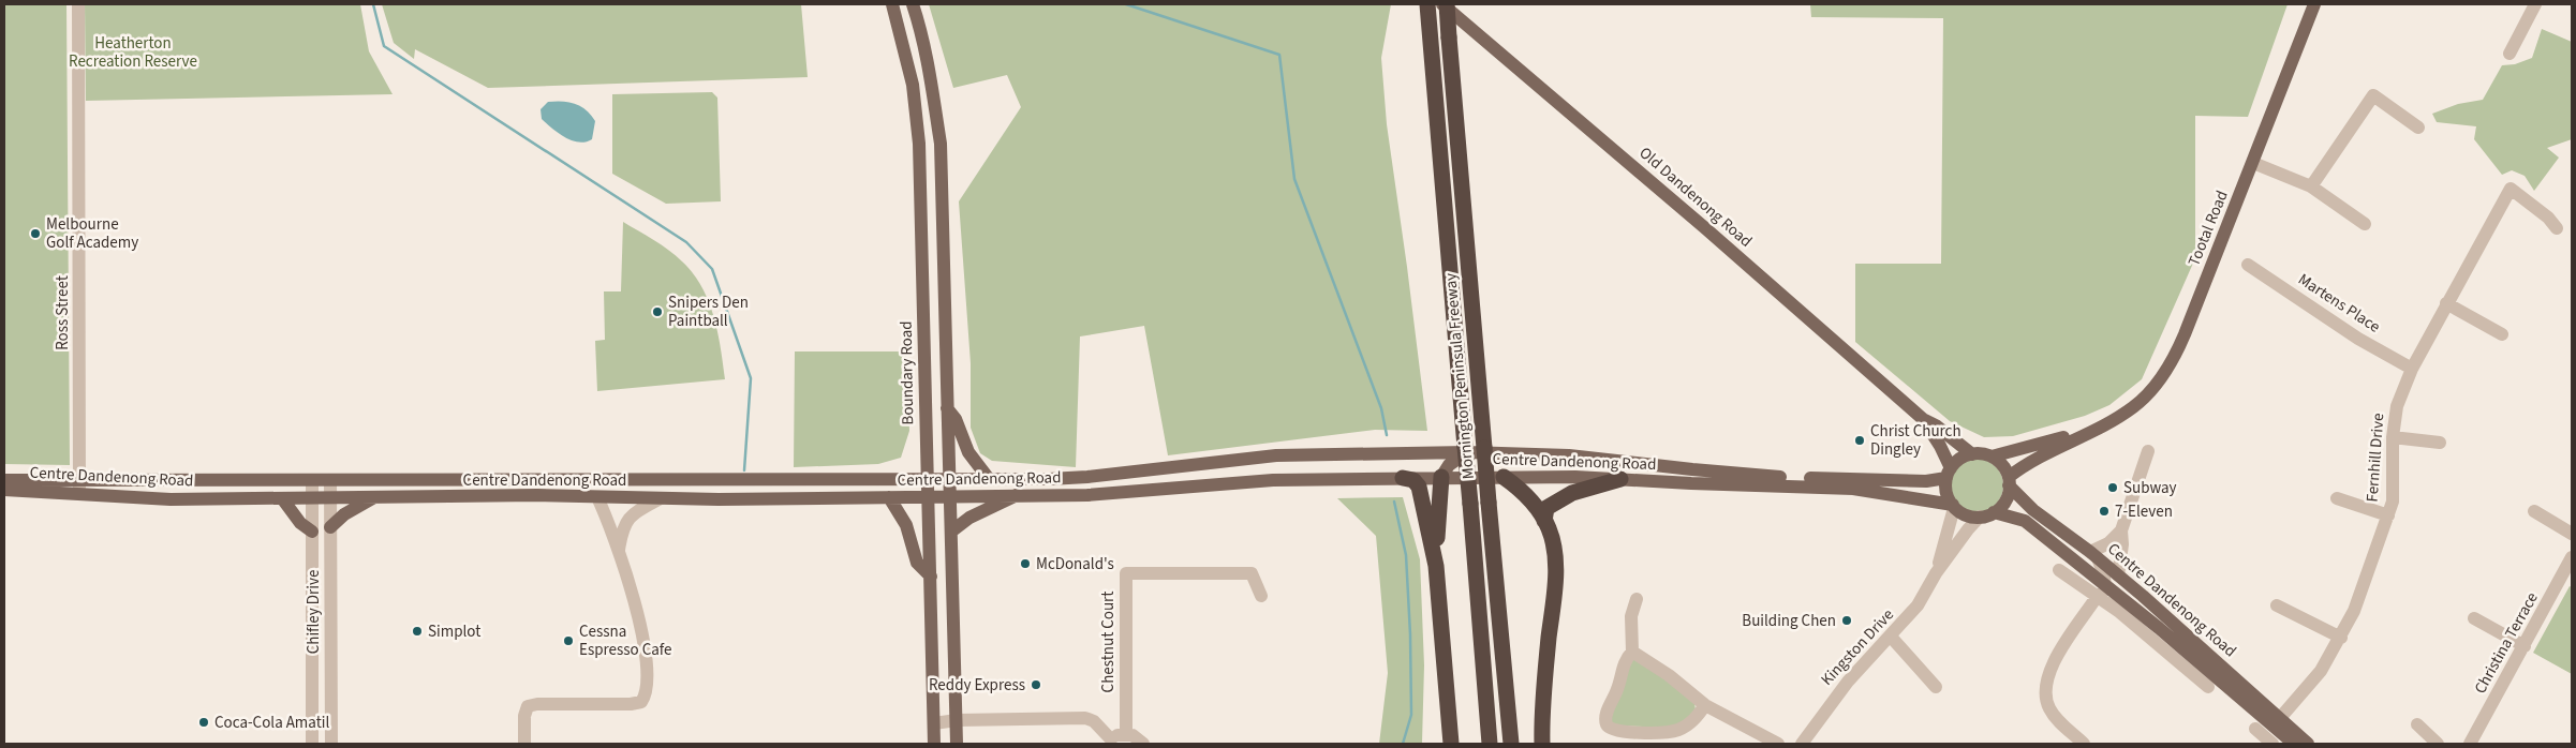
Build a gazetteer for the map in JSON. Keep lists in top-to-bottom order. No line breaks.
{"streets":{"highway":["Mornington Peninsula Freeway"],"main road":["Old Dandenong Road","Tootal Road","Boundary Road","Centre Dandenong Road"],"street":["Martens Place","Ross Street","Fernhill Drive","Chifley Drive","Chestnut Court","Christina Terrace","Kingston Drive"]},"crossings":[["Old Dandenong Road","Tootal Road"],["Old Dandenong Road","Mornington Peninsula Freeway"],["Old Dandenong Road","Centre Dandenong Road"],["Old Dandenong Road","Kingston Drive"],["Tootal Road","Centre Dandenong Road"],["Tootal Road","Kingston Drive"],["Martens Place","Fernhill Drive"],["Ross Street","Centre Dandenong Road"],["Boundary Road","Centre Dandenong Road"],["Mornington Peninsula Freeway","Centre Dandenong Road"],["Fernhill Drive","Centre Dandenong Road"],["Centre Dandenong Road","Chifley Drive"],["Centre Dandenong Road","Kingston Drive"]],"parks":["Heatherton Recreation Reserve"],"places":["Melbourne Golf Academy","Snipers Den Paintball","Christ Church Dingley","Subway","7-Eleven","McDonald's","Building Chen","Simplot","Cessna Espresso Cafe","Reddy Express","Coca-Cola Amatil"]}
